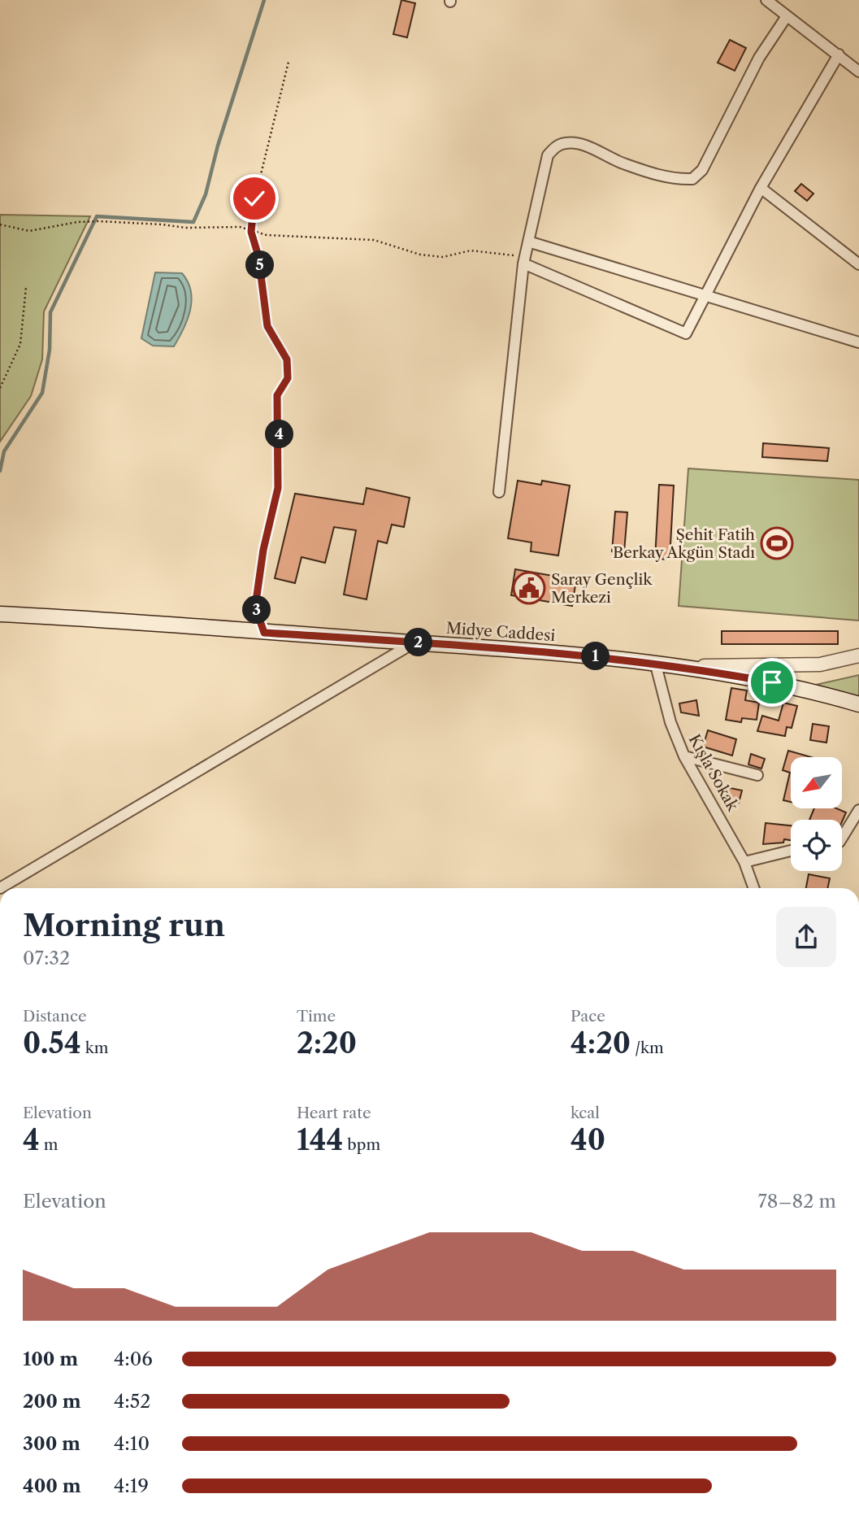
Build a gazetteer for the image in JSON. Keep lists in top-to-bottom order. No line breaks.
{"streets":{"main road":["Midye Caddesi"],"street":["Kışla Sokak"]},"crossings":[["Midye Caddesi","Kışla Sokak"]],"places":{"sports":["Şehit Fatih Berkay Akgün Stadı"],"public building":["Saray Gençlik Merkezi"]},"north":"bottom left","page":{"pins":["5","4","3","2","1"],"heading":["Morning run","07:32"],"stats":[["Distance","0.54 km"],["Time","2:20"],["Pace","4:20 /km"],["Elevation","4 m"],["Heart rate","144 bpm"],["kcal","40"]],"chart":["Elevation","78–82 m"],"list":[{"name":"100 m","note":"4:06"},{"name":"200 m","note":"4:52"},{"name":"300 m","note":"4:10"},{"name":"400 m","note":"4:19"}]}}
